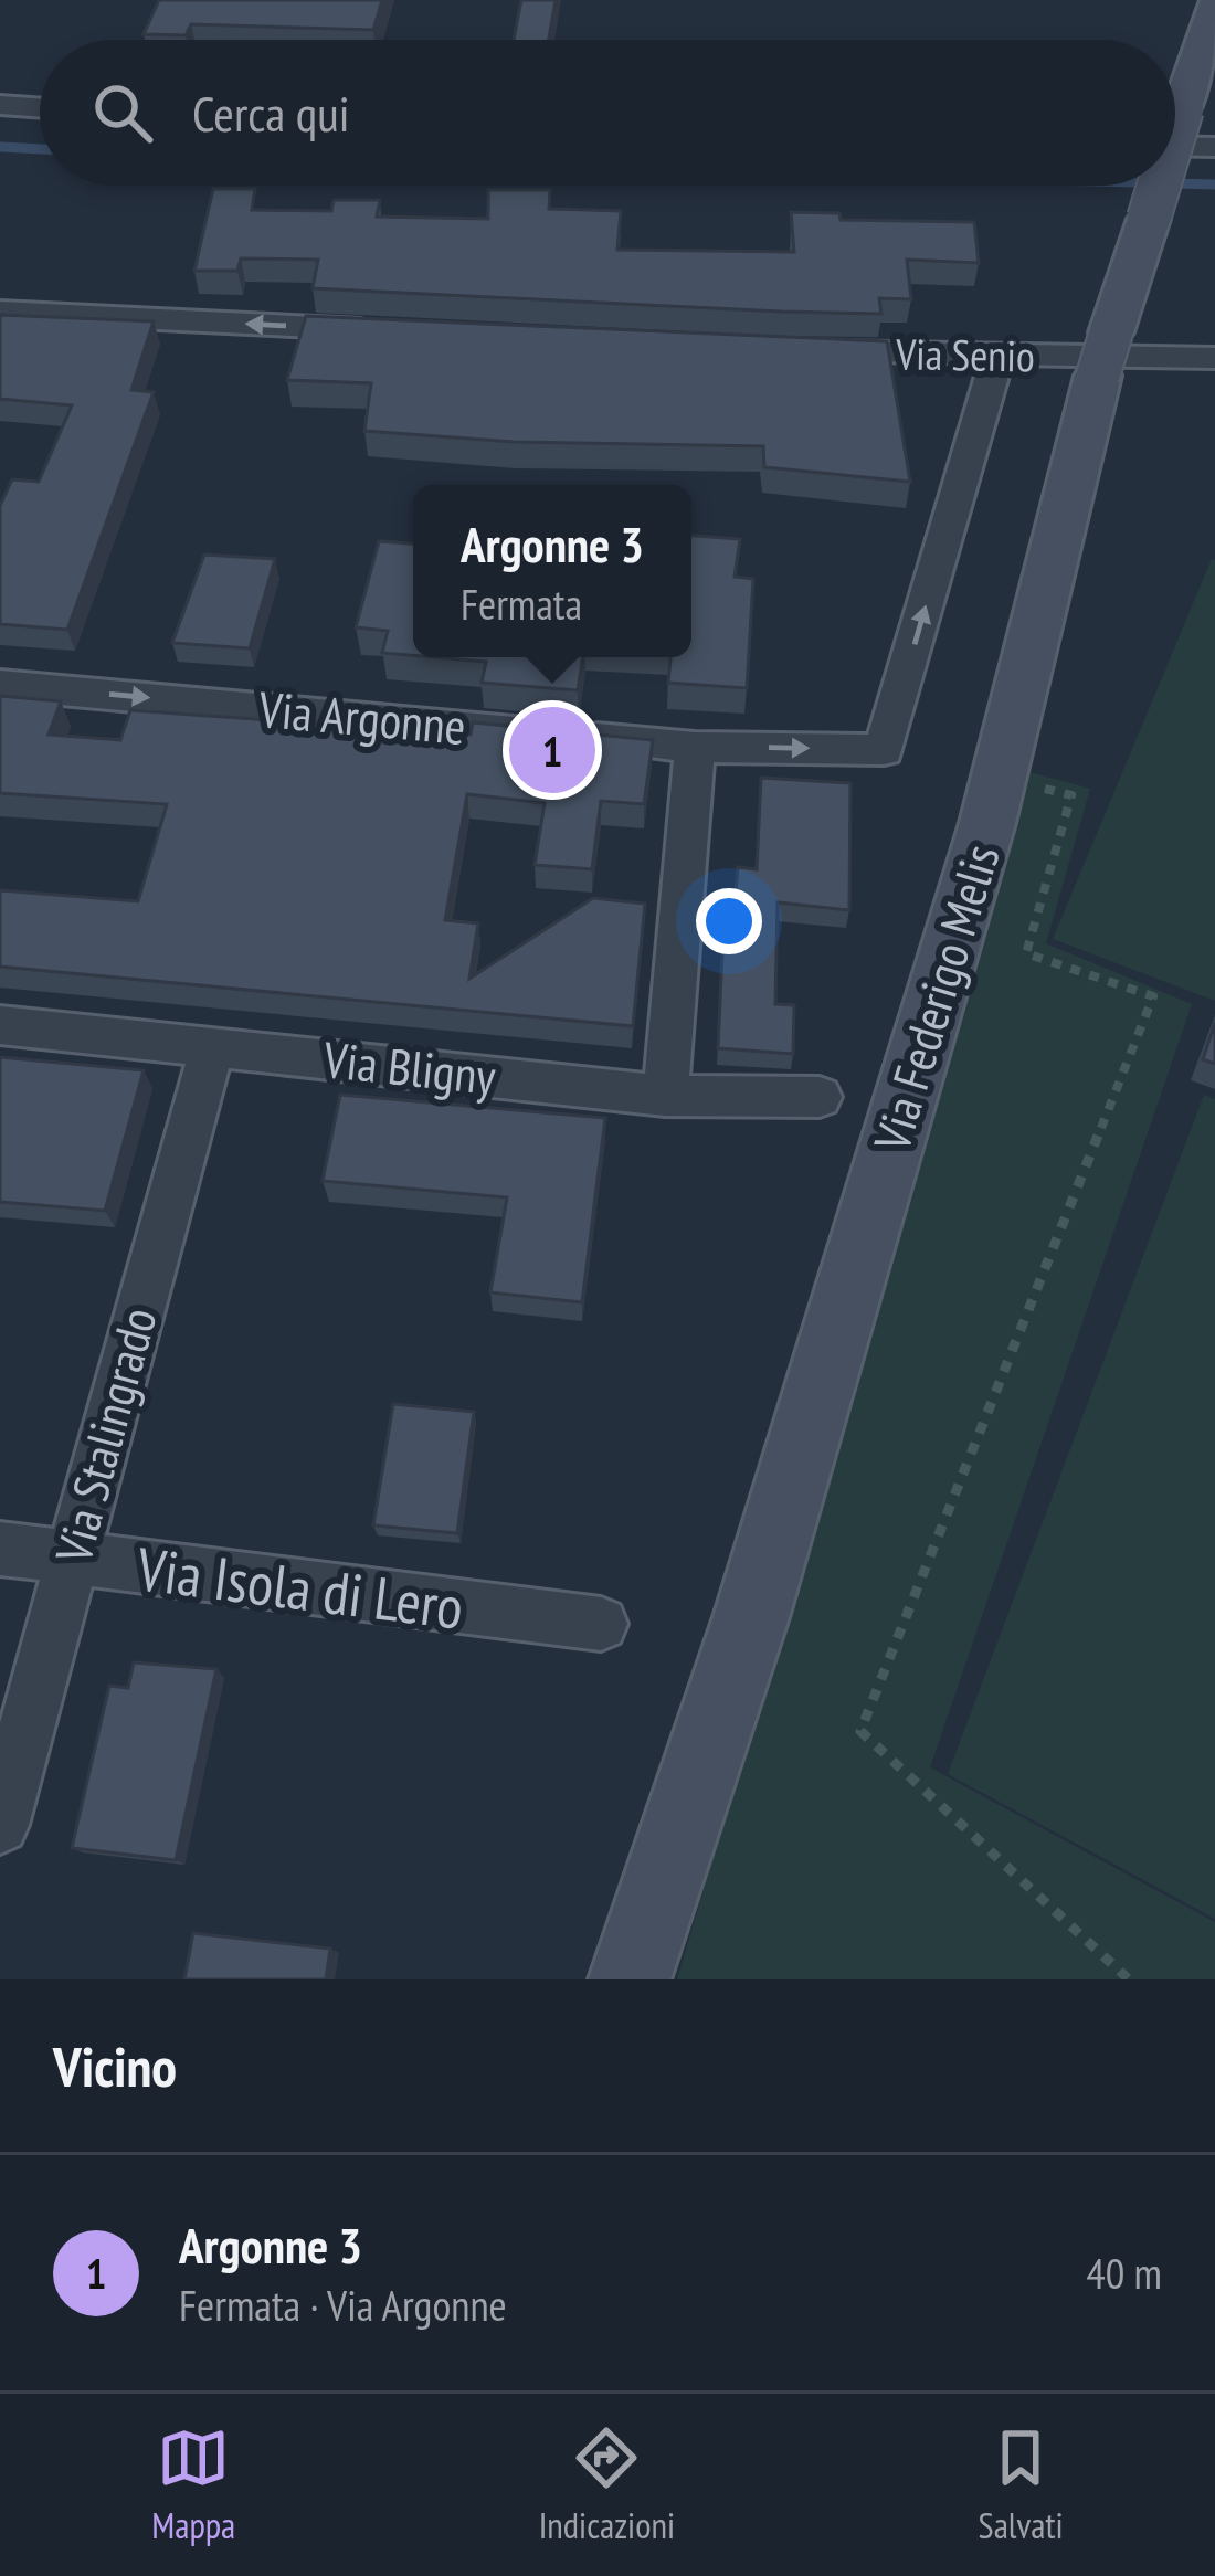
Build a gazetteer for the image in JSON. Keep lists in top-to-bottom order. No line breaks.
{"streets":{"main road":["Via Federigo Melis"],"street":["Via Senio","Via Argonne","Via Bligny","Via Stalingrado","Via Isola di Lero"]},"crossings":[["Via Senio","Via Argonne"],["Via Bligny","Via Stalingrado"],["Via Stalingrado","Via Isola di Lero"]],"one_way":["Via Argonne"],"page":{"search":"Cerca qui","popup":["Argonne 3","Fermata"],"pins":"1","heading":"Vicino","list":[{"mark":"1","name":"Argonne 3","note":"Fermata · Via Argonne","value":"40 m"}],"nav":["Mappa","Indicazioni","Salvati"]}}
